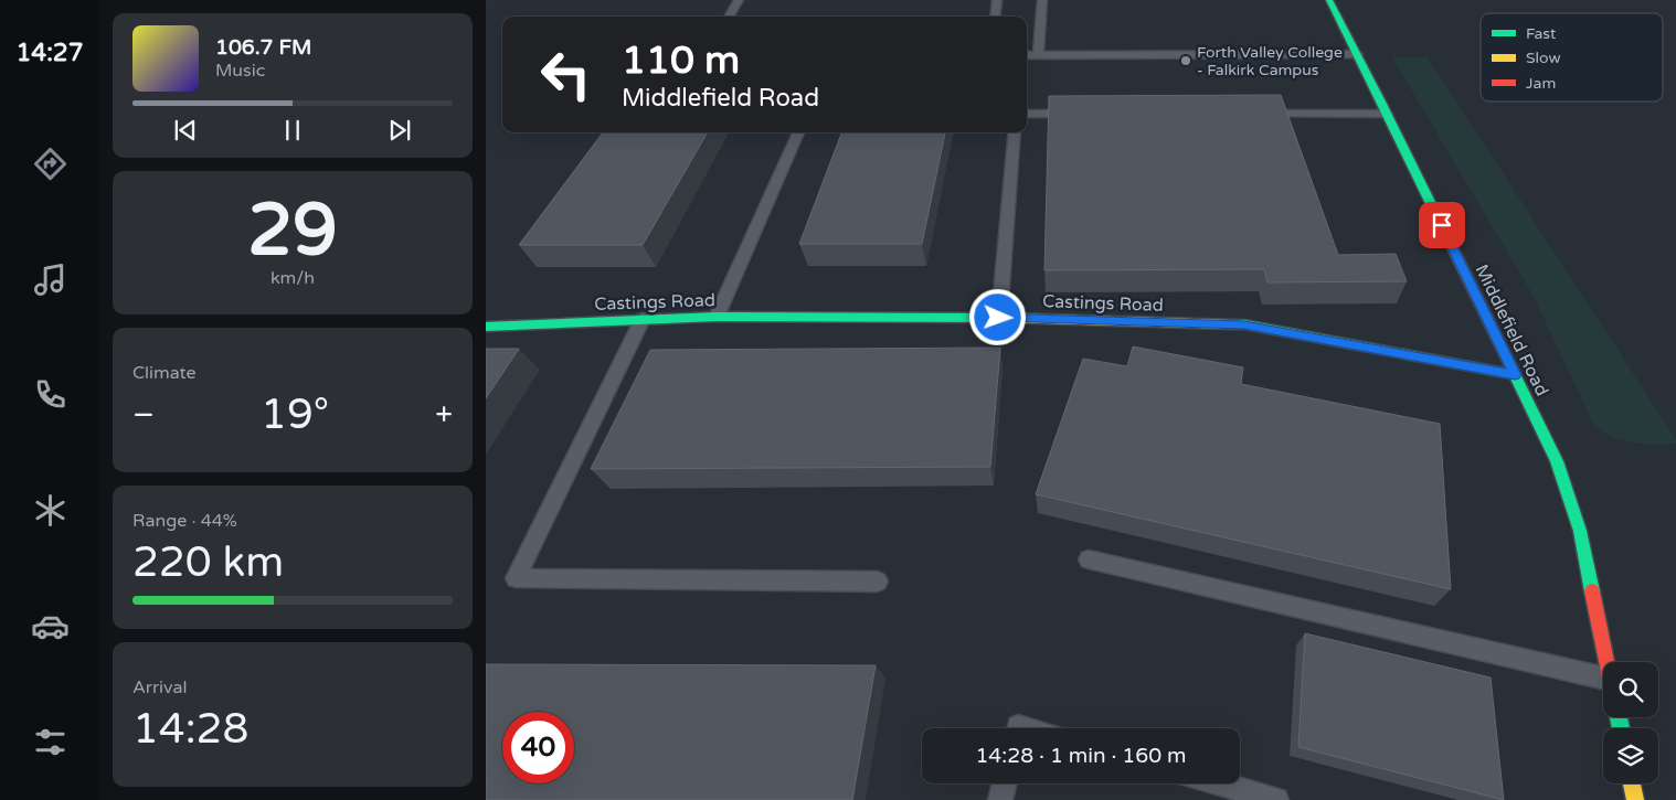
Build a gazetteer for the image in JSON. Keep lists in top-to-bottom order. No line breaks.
{"streets":{"street":["Castings Road","Middlefield Road"]},"crossings":[["Castings Road","Middlefield Road"]],"places":["Forth Valley College - Falkirk Campus"],"legend":["Fast","Slow","Jam"],"page":{"tabs":"14:27","turn":["110 m","Middlefield Road"],"song":["106.7 FM","Music"],"tile":[["29","km/h"],"Climate",["Range · 44%","220 km"],["Arrival","14:28"]],"heat":["−","19°","+"],"limit":"40","trip":"14:28 · 1 min · 160 m"}}
